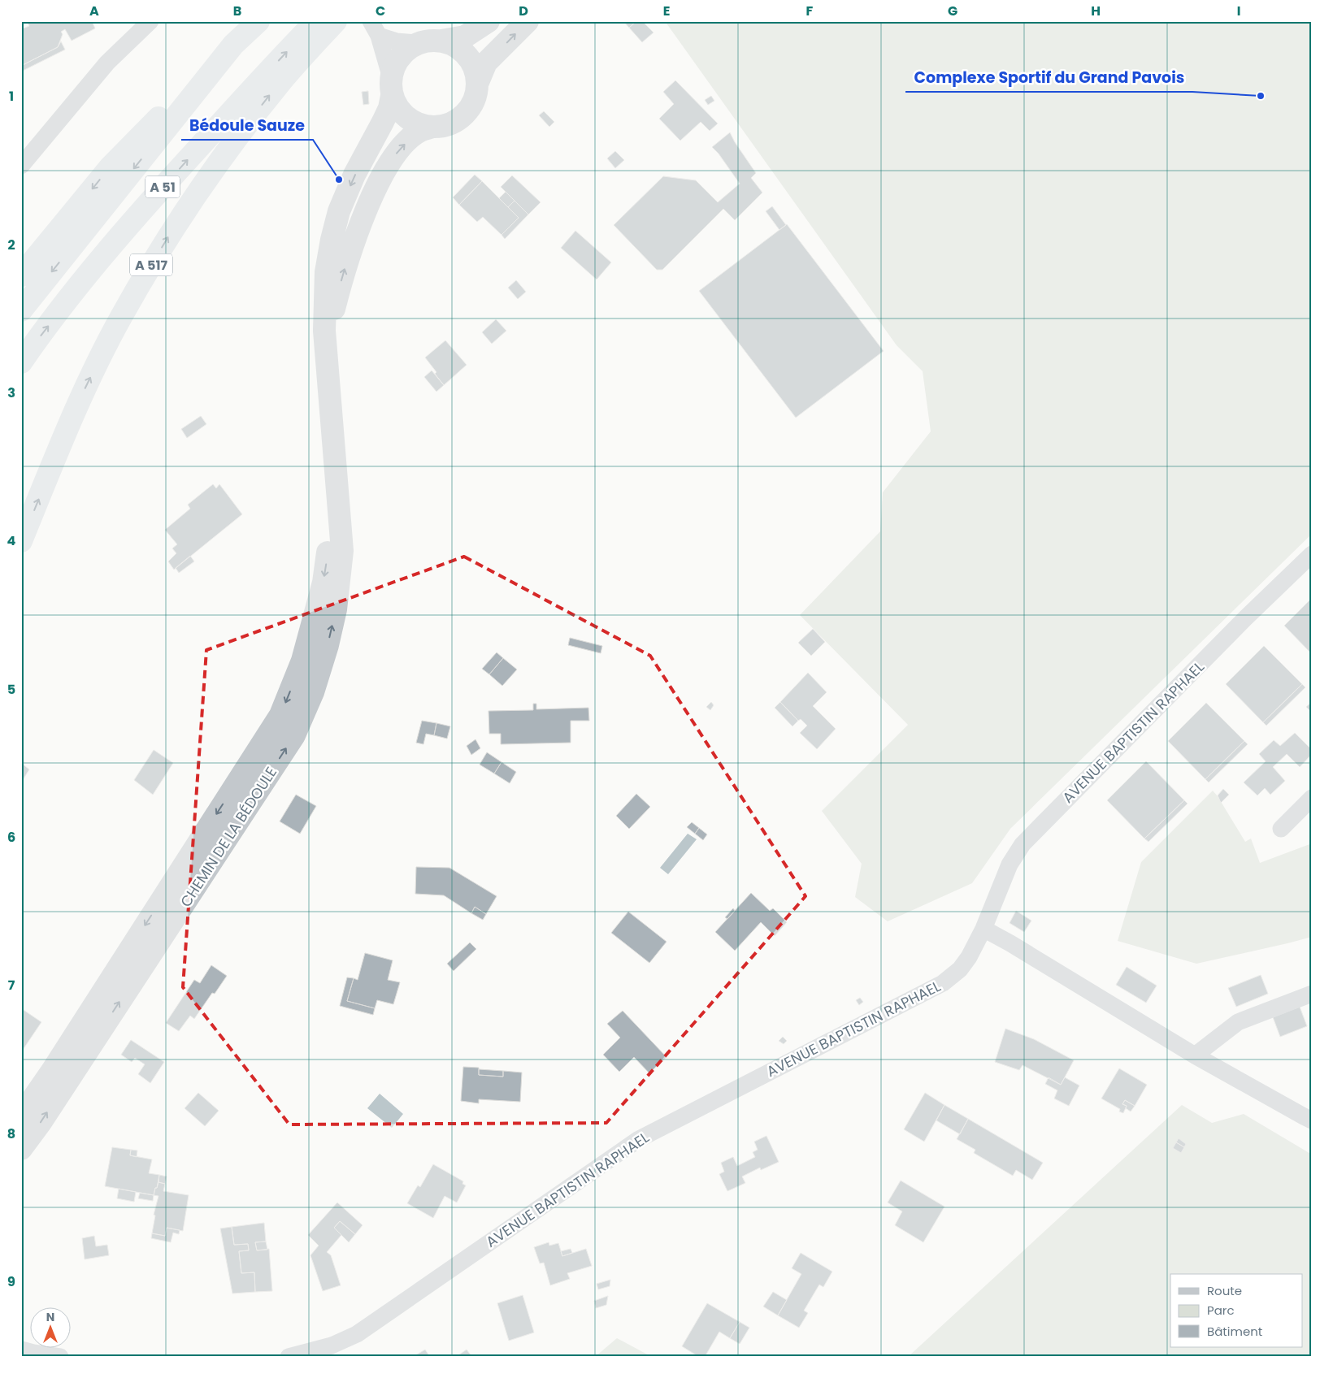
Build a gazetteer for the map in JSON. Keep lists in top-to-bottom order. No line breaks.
{"streets":{"highway":["A 51","A 517"],"street":["AVENUE BAPTISTIN RAPHAEL","CHEMIN DE LA BÉDOULE"]},"places":["Complexe Sportif du Grand Pavois","Bédoule Sauze"],"legend":["Route","Parc","Bâtiment"],"north":"top","grid":{"columns":["A","B","C","D","E","F","G","H","I"],"rows":["1","2","3","4","5","6","7","8","9"]}}
